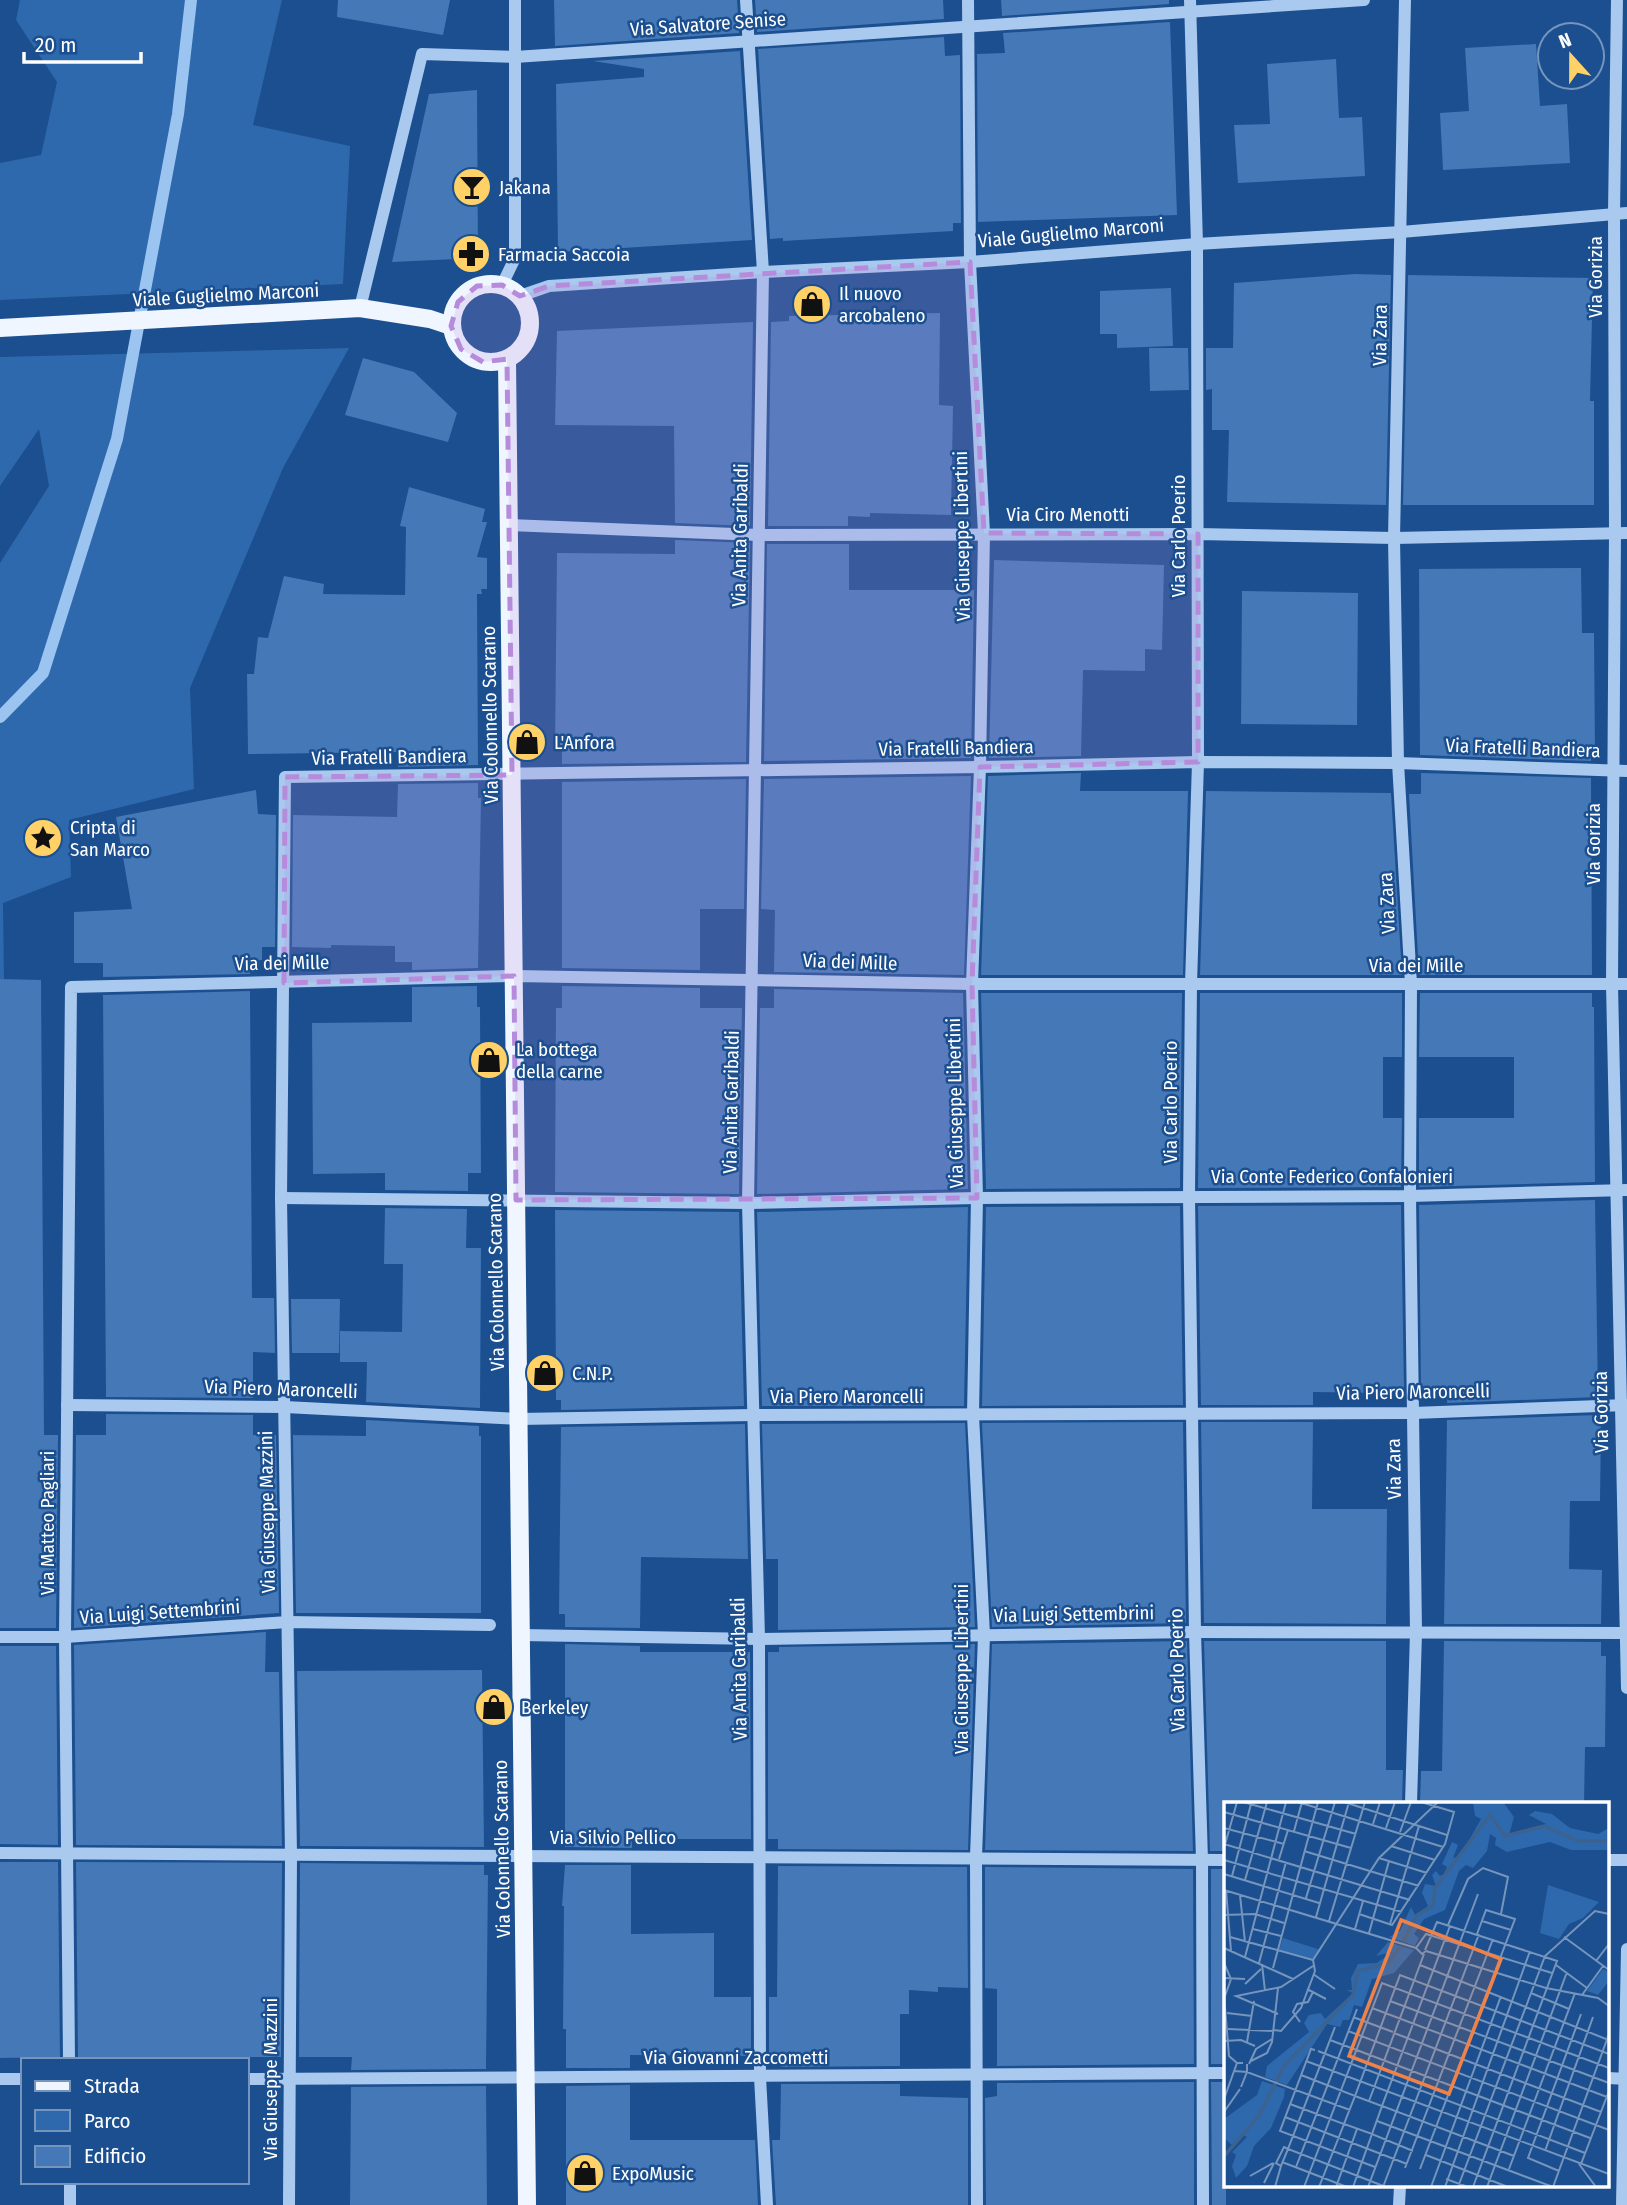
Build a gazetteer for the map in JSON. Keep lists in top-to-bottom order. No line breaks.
{"streets":{"main road":["Viale Guglielmo Marconi","Via Colonnello Scarano"],"street":["Via Salvatore Senise","Via Gorizia","Via Zara","Via Ciro Menotti","Via Anita Garibaldi","Via Giuseppe Libertini","Via Carlo Poerio","Via Fratelli Bandiera","Via dei Mille","Via Conte Federico Confalonieri","Via Piero Maroncelli","Via Giuseppe Mazzini","Via Matteo Pagliari","Via Luigi Settembrini","Via Silvio Pellico","Via Giovanni Zaccometti"]},"crossings":[["Via Salvatore Senise","Viale Guglielmo Marconi"],["Via Salvatore Senise","Via Anita Garibaldi"],["Via Salvatore Senise","Via Giuseppe Libertini"],["Via Salvatore Senise","Via Carlo Poerio"],["Viale Guglielmo Marconi","Via Gorizia"],["Viale Guglielmo Marconi","Via Zara"],["Viale Guglielmo Marconi","Via Anita Garibaldi"],["Viale Guglielmo Marconi","Via Giuseppe Libertini"],["Viale Guglielmo Marconi","Via Carlo Poerio"],["Viale Guglielmo Marconi","Via Colonnello Scarano"],["Via Gorizia","Via Ciro Menotti"],["Via Gorizia","Via Fratelli Bandiera"],["Via Gorizia","Via dei Mille"],["Via Gorizia","Via Conte Federico Confalonieri"],["Via Gorizia","Via Piero Maroncelli"],["Via Gorizia","Via Luigi Settembrini"],["Via Zara","Via Ciro Menotti"],["Via Zara","Via Fratelli Bandiera"],["Via Zara","Via dei Mille"],["Via Zara","Via Conte Federico Confalonieri"],["Via Zara","Via Piero Maroncelli"],["Via Zara","Via Luigi Settembrini"],["Via Ciro Menotti","Via Anita Garibaldi"],["Via Ciro Menotti","Via Giuseppe Libertini"],["Via Ciro Menotti","Via Carlo Poerio"],["Via Ciro Menotti","Via Colonnello Scarano"],["Via Anita Garibaldi","Via Fratelli Bandiera"],["Via Anita Garibaldi","Via dei Mille"],["Via Anita Garibaldi","Via Conte Federico Confalonieri"],["Via Anita Garibaldi","Via Piero Maroncelli"],["Via Anita Garibaldi","Via Luigi Settembrini"],["Via Anita Garibaldi","Via Silvio Pellico"],["Via Anita Garibaldi","Via Giovanni Zaccometti"],["Via Giuseppe Libertini","Via Fratelli Bandiera"],["Via Giuseppe Libertini","Via dei Mille"],["Via Giuseppe Libertini","Via Conte Federico Confalonieri"],["Via Giuseppe Libertini","Via Piero Maroncelli"],["Via Giuseppe Libertini","Via Luigi Settembrini"],["Via Giuseppe Libertini","Via Silvio Pellico"],["Via Giuseppe Libertini","Via Giovanni Zaccometti"],["Via Carlo Poerio","Via Fratelli Bandiera"],["Via Carlo Poerio","Via dei Mille"],["Via Carlo Poerio","Via Conte Federico Confalonieri"],["Via Carlo Poerio","Via Piero Maroncelli"],["Via Carlo Poerio","Via Luigi Settembrini"],["Via Carlo Poerio","Via Silvio Pellico"],["Via Carlo Poerio","Via Giovanni Zaccometti"],["Via Colonnello Scarano","Via Fratelli Bandiera"],["Via Colonnello Scarano","Via dei Mille"],["Via Colonnello Scarano","Via Conte Federico Confalonieri"],["Via Colonnello Scarano","Via Piero Maroncelli"],["Via Colonnello Scarano","Via Luigi Settembrini"],["Via Colonnello Scarano","Via Silvio Pellico"],["Via Colonnello Scarano","Via Giovanni Zaccometti"],["Via Fratelli Bandiera","Via Giuseppe Mazzini"],["Via dei Mille","Via Giuseppe Mazzini"],["Via dei Mille","Via Matteo Pagliari"],["Via Conte Federico Confalonieri","Via Giuseppe Mazzini"],["Via Piero Maroncelli","Via Giuseppe Mazzini"],["Via Piero Maroncelli","Via Matteo Pagliari"],["Via Giuseppe Mazzini","Via Luigi Settembrini"],["Via Giuseppe Mazzini","Via Silvio Pellico"],["Via Giuseppe Mazzini","Via Giovanni Zaccometti"],["Via Matteo Pagliari","Via Luigi Settembrini"],["Via Matteo Pagliari","Via Silvio Pellico"]],"places":{"bar":["Jakana"],"pharmacy":["Farmacia Saccoia"],"shop":["Il nuovo arcobaleno","L'Anfora","La bottega della carne","C.N.P.","Berkeley","ExpoMusic"],"place":["Cripta di San Marco"]},"legend":["Strada","Parco","Edificio"],"scale_bar":"20 m","north":"top"}
